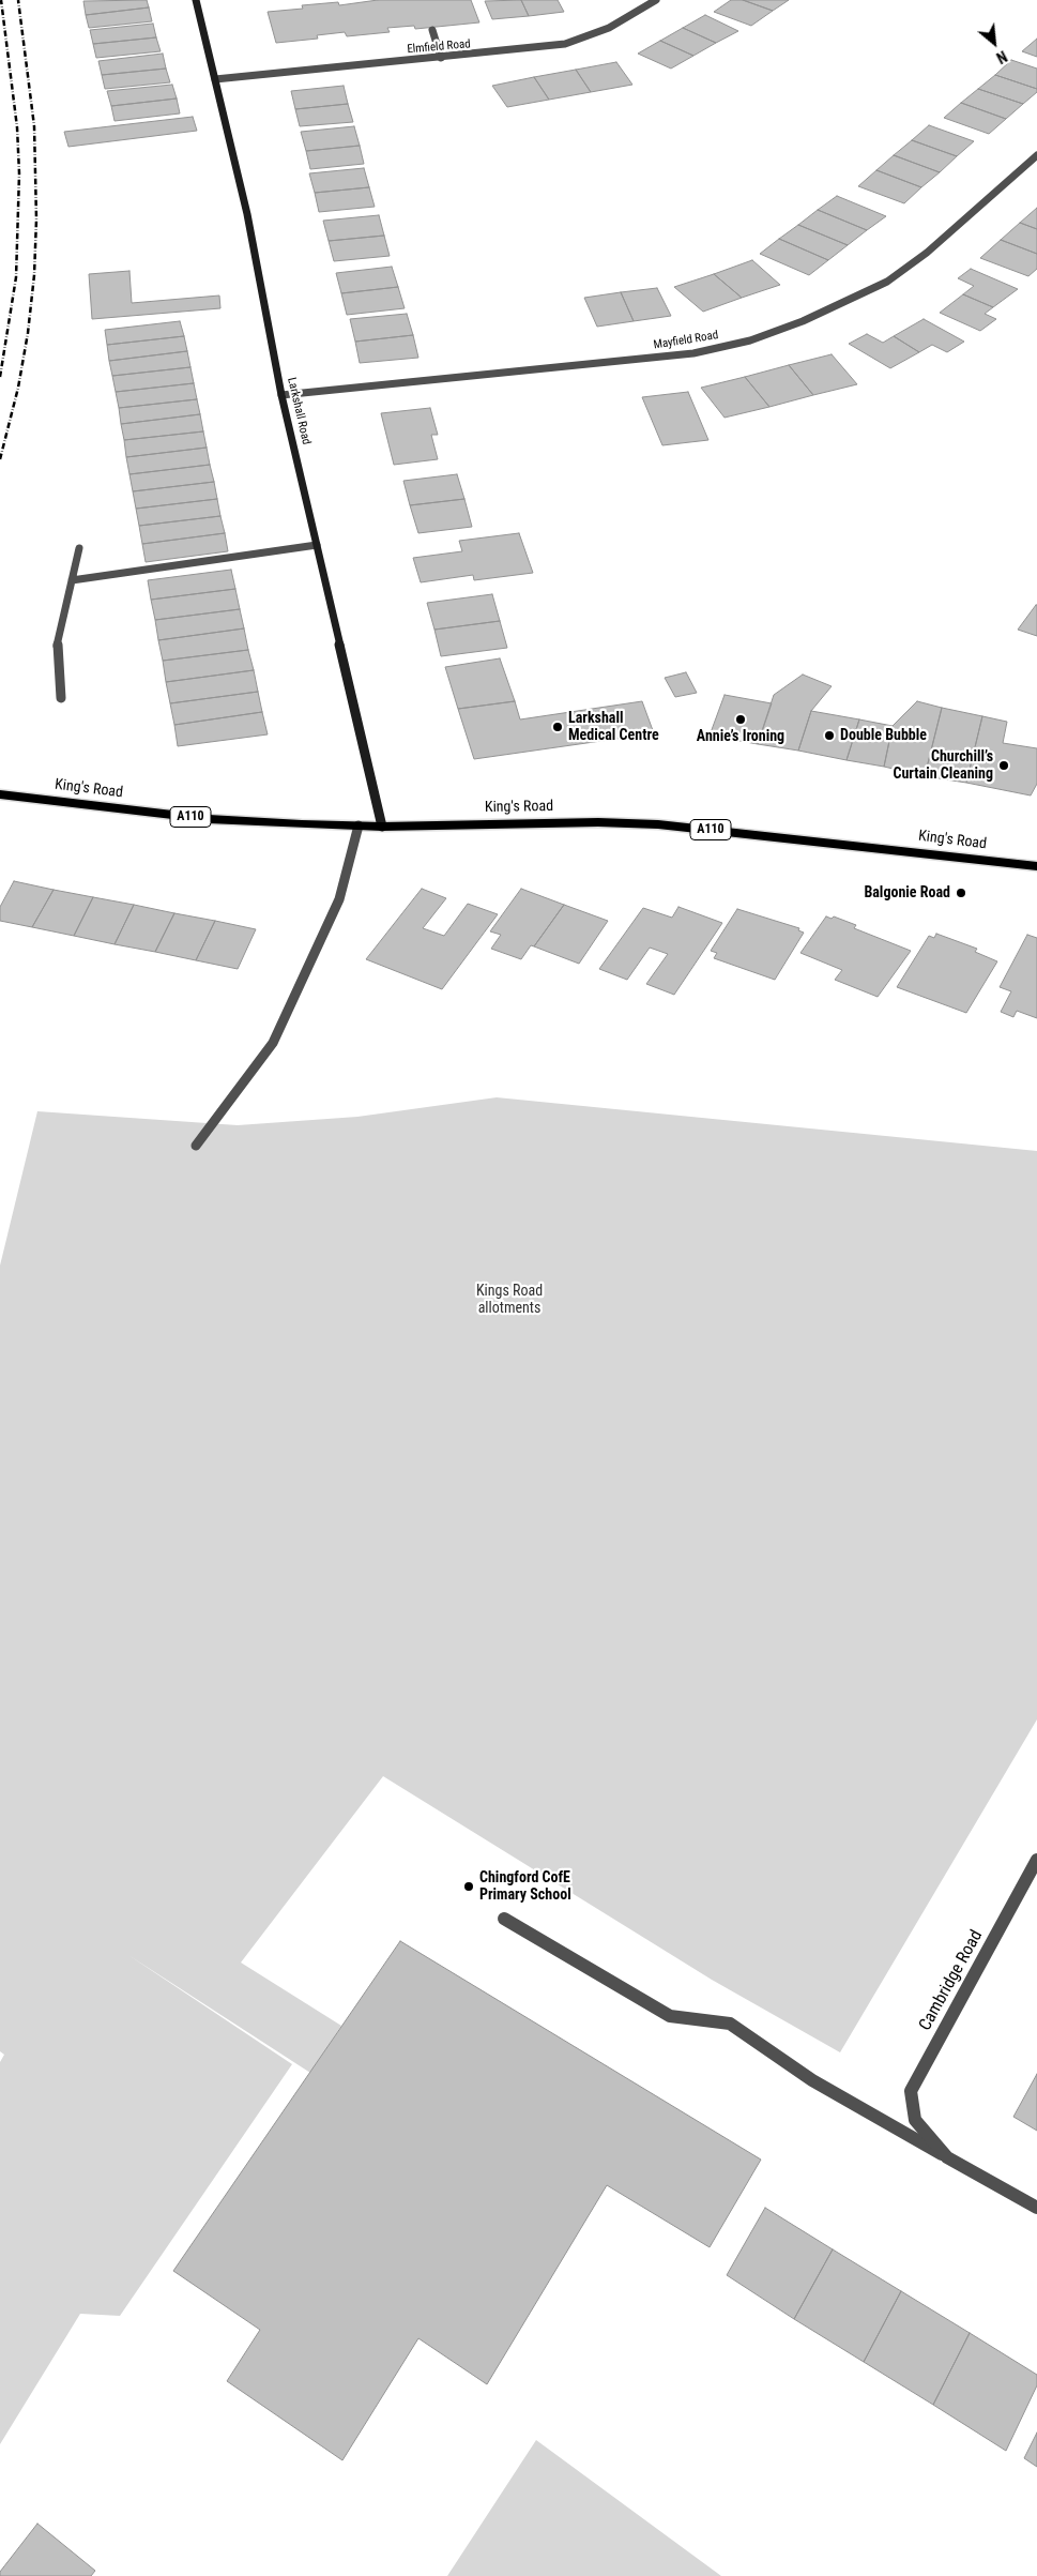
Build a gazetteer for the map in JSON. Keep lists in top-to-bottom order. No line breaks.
{"streets":{"main road":["Larkshall Road","King's Road","A110"],"street":["Elmfield Road","Mayfield Road","Cambridge Road"]},"crossings":[["Elmfield Road","Larkshall Road"],["Mayfield Road","Larkshall Road"],["Larkshall Road","King's Road"]],"parks":["Kings Road allotments"],"places":["Annie’s Ironing","Larkshall Medical Centre","Double Bubble","Churchill’s Curtain Cleaning","Balgonie Road","Chingford CofE Primary School"],"north":"bottom right"}
